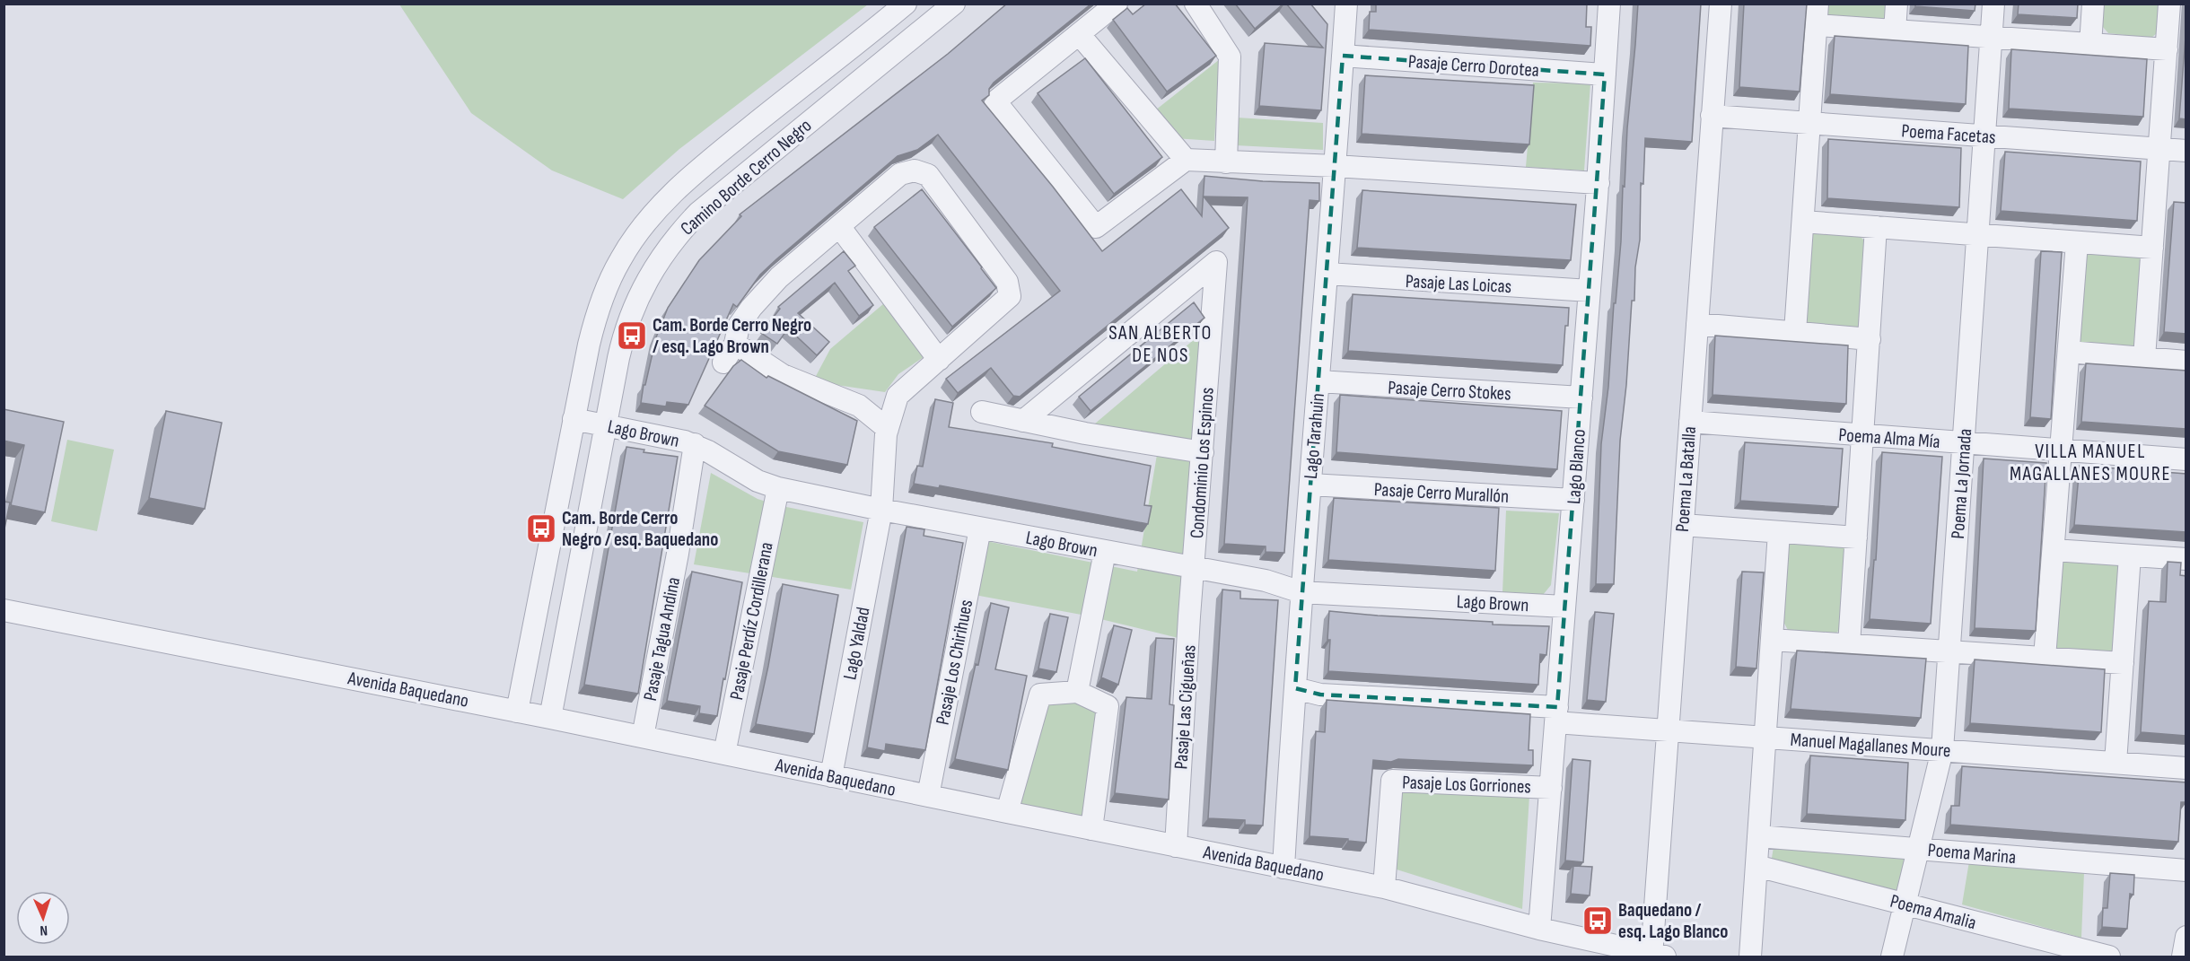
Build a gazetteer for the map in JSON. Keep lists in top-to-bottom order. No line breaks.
{"streets":{"street":["Pasaje Cerro Dorotea","Poema Facetas","Camino Borde Cerro Negro","Pasaje Las Loicas","Pasaje Cerro Stokes","Lago Brown","Lago Tarahuin","Poema Alma Mía","Condominio Los Espinos","Lago Blanco","Poema La Batalla","Poema La Jornada","Pasaje Cerro Murallón","Pasaje Perdíz Cordillerana","Pasaje Tagua Andina","Lago Yaldad","Pasaje Los Chirihues","Avenida Baquedano","Pasaje Las Cigueñas","Manuel Magallanes Moure","Pasaje Los Gorriones","Poema Marina","Poema Amalia"]},"crossings":[["Pasaje Cerro Dorotea","Lago Tarahuin"],["Pasaje Cerro Dorotea","Lago Blanco"],["Poema Facetas","Poema La Batalla"],["Poema Facetas","Poema La Jornada"],["Camino Borde Cerro Negro","Lago Brown"],["Camino Borde Cerro Negro","Avenida Baquedano"],["Pasaje Las Loicas","Lago Tarahuin"],["Pasaje Las Loicas","Lago Blanco"],["Pasaje Cerro Stokes","Lago Tarahuin"],["Pasaje Cerro Stokes","Lago Blanco"],["Lago Brown","Lago Tarahuin"],["Lago Brown","Condominio Los Espinos"],["Lago Brown","Lago Blanco"],["Lago Brown","Pasaje Perdíz Cordillerana"],["Lago Brown","Pasaje Tagua Andina"],["Lago Brown","Lago Yaldad"],["Lago Brown","Pasaje Los Chirihues"],["Lago Brown","Pasaje Las Cigueñas"],["Lago Tarahuin","Pasaje Cerro Murallón"],["Lago Tarahuin","Avenida Baquedano"],["Lago Tarahuin","Manuel Magallanes Moure"],["Poema Alma Mía","Poema La Batalla"],["Poema Alma Mía","Poema La Jornada"],["Condominio Los Espinos","Pasaje Las Cigueñas"],["Lago Blanco","Pasaje Cerro Murallón"],["Lago Blanco","Avenida Baquedano"],["Lago Blanco","Manuel Magallanes Moure"],["Lago Blanco","Pasaje Los Gorriones"],["Poema La Batalla","Avenida Baquedano"],["Poema La Batalla","Manuel Magallanes Moure"],["Poema La Jornada","Manuel Magallanes Moure"],["Poema La Jornada","Poema Marina"],["Poema La Jornada","Poema Amalia"],["Pasaje Perdíz Cordillerana","Avenida Baquedano"],["Pasaje Tagua Andina","Avenida Baquedano"],["Lago Yaldad","Avenida Baquedano"],["Pasaje Los Chirihues","Avenida Baquedano"],["Avenida Baquedano","Pasaje Las Cigueñas"],["Avenida Baquedano","Pasaje Los Gorriones"]],"districts":["SAN ALBERTO DE NOS","VILLA MANUEL MAGALLANES MOURE"],"places":{"bus stop":["Cam. Borde Cerro Negro / esq. Lago Brown","Cam. Borde Cerro Negro / esq. Baquedano","Baquedano / esq. Lago Blanco"]},"north":"bottom"}
